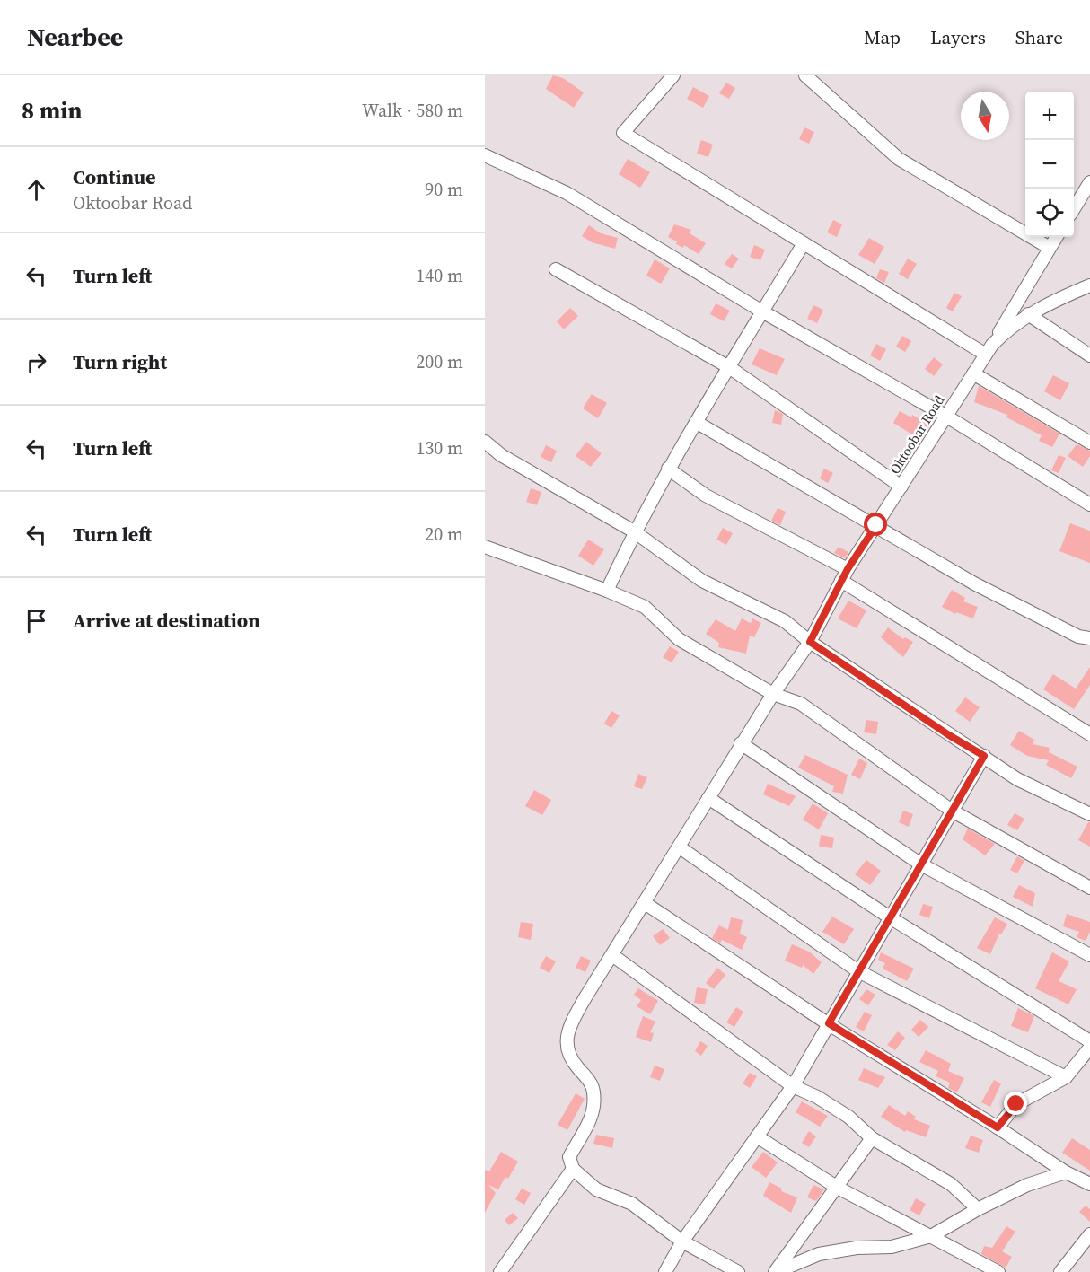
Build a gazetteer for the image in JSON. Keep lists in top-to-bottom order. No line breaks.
{"streets":{"street":["Oktoobar Road"]},"north":"bottom","page":{"header":"Nearbee","nav":["Map","Layers","Share"],"heading":["8 min","Walk · 580 m"],"map_buttons":["+","−"],"list":[["Continue","Oktoobar Road","90 m"],["Turn left","140 m"],["Turn right","200 m"],["Turn left","130 m"],["Turn left","20 m"],"Arrive at destination"]}}
